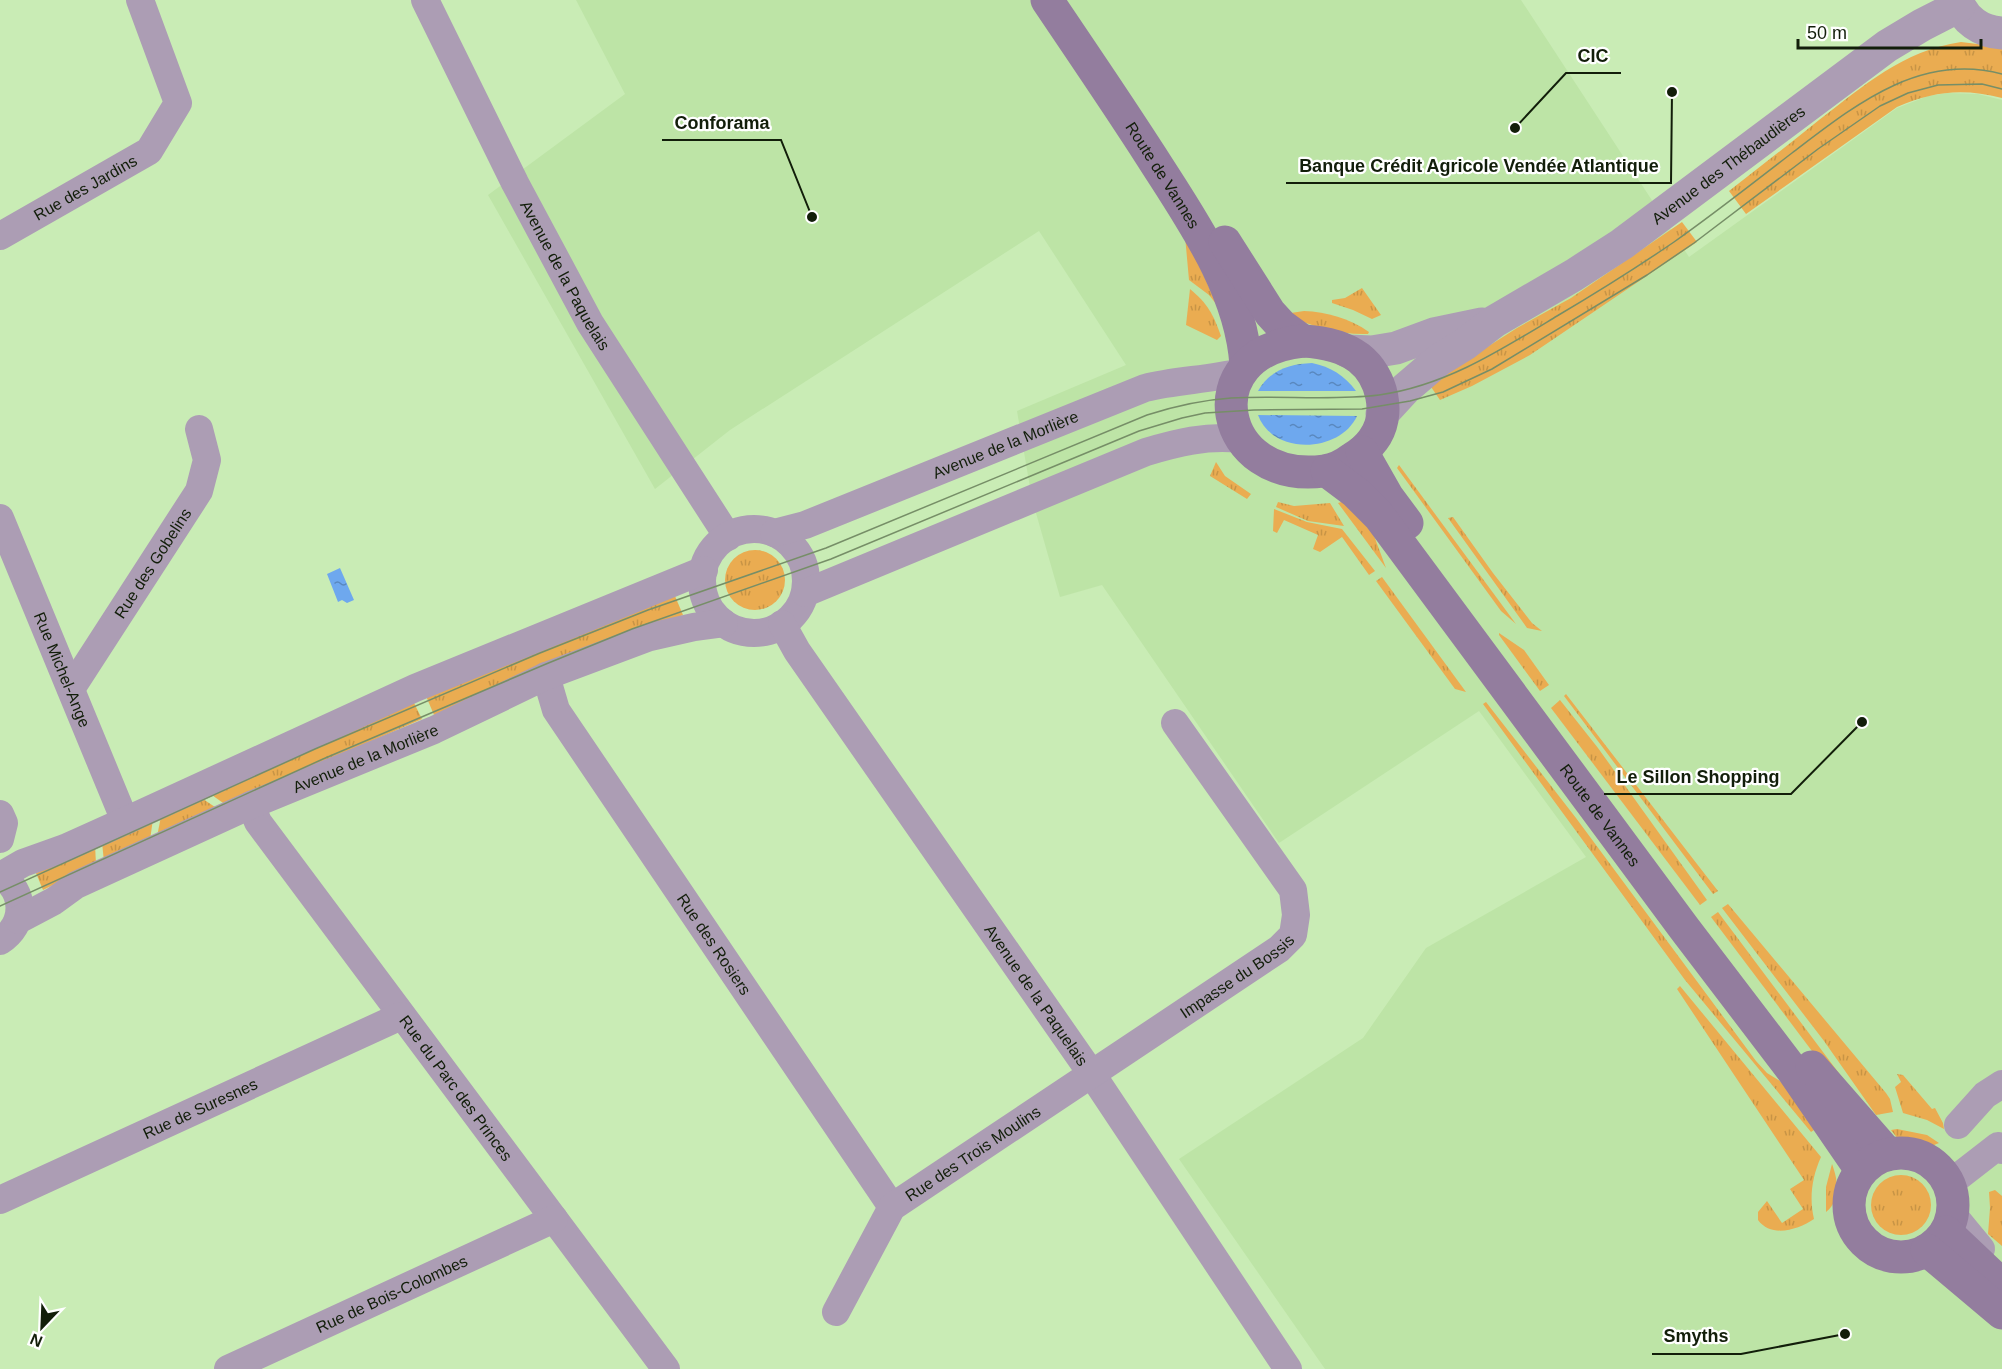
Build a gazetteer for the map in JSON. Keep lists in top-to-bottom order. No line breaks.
{"streets":{"main road":["Route de Vannes"],"street":["Avenue des Thébaudières","Rue des Jardins","Avenue de la Paquelais","Avenue de la Morlière","Rue des Gobelins","Rue Michel-Ange","Rue des Rosiers","Impasse du Bossis","Rue du Parc des Princes","Rue de Suresnes","Rue des Trois Moulins","Rue de Bois-Colombes"]},"crossings":[["Avenue des Thébaudières","Route de Vannes"],["Avenue des Thébaudières","Avenue de la Morlière"],["Route de Vannes","Avenue de la Morlière"],["Avenue de la Paquelais","Avenue de la Morlière"],["Avenue de la Paquelais","Impasse du Bossis"],["Avenue de la Paquelais","Rue des Trois Moulins"],["Avenue de la Morlière","Rue des Rosiers"],["Avenue de la Morlière","Rue du Parc des Princes"],["Rue des Gobelins","Rue Michel-Ange"],["Rue des Rosiers","Rue des Trois Moulins"],["Impasse du Bossis","Rue des Trois Moulins"],["Rue du Parc des Princes","Rue de Suresnes"],["Rue du Parc des Princes","Rue de Bois-Colombes"]],"places":["Banque Crédit Agricole Vendée Atlantique","CIC","Conforama","Le Sillon Shopping","Smyths"],"scale_bar":"50 m","north":"bottom left"}
